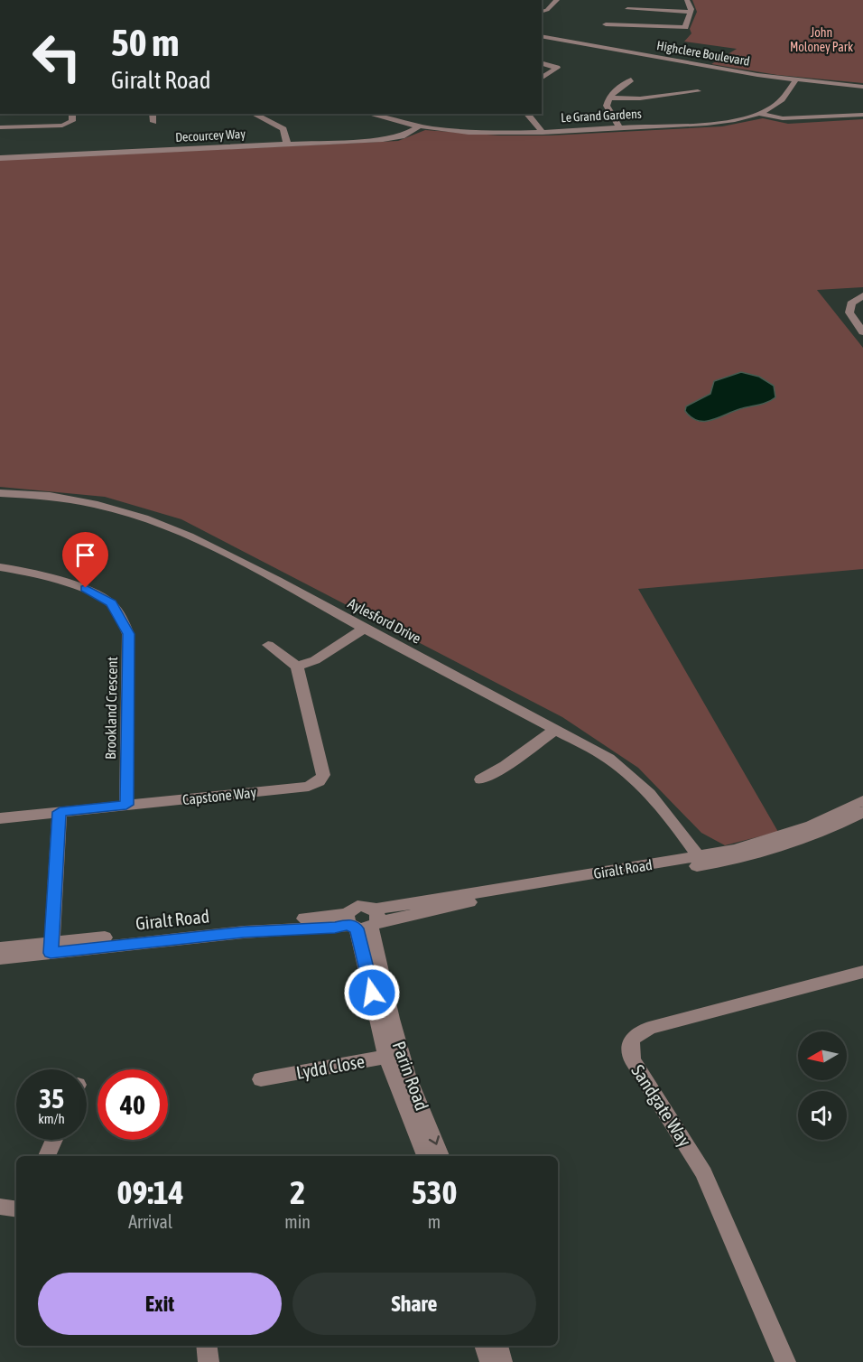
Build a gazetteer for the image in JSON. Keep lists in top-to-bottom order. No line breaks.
{"streets":{"street":["Highclere Boulevard","Le Grand Gardens","Decourcey Way","Aylesford Drive","Brookland Crescent","Capstone Way","Giralt Road","Lydd Close","Parin Road","Sandgate Way"]},"crossings":[["Highclere Boulevard","Le Grand Gardens"],["Le Grand Gardens","Decourcey Way"],["Aylesford Drive","Giralt Road"],["Brookland Crescent","Capstone Way"],["Giralt Road","Parin Road"],["Lydd Close","Parin Road"]],"parks":["John Moloney Park"],"north":"left","page":{"turn":["50 m","Giralt Road"],"speed":"35 km/h","limit":"40","eta":["09:14","Arrival","2","min","530","m"],"buttons":["Exit","Share"]}}
